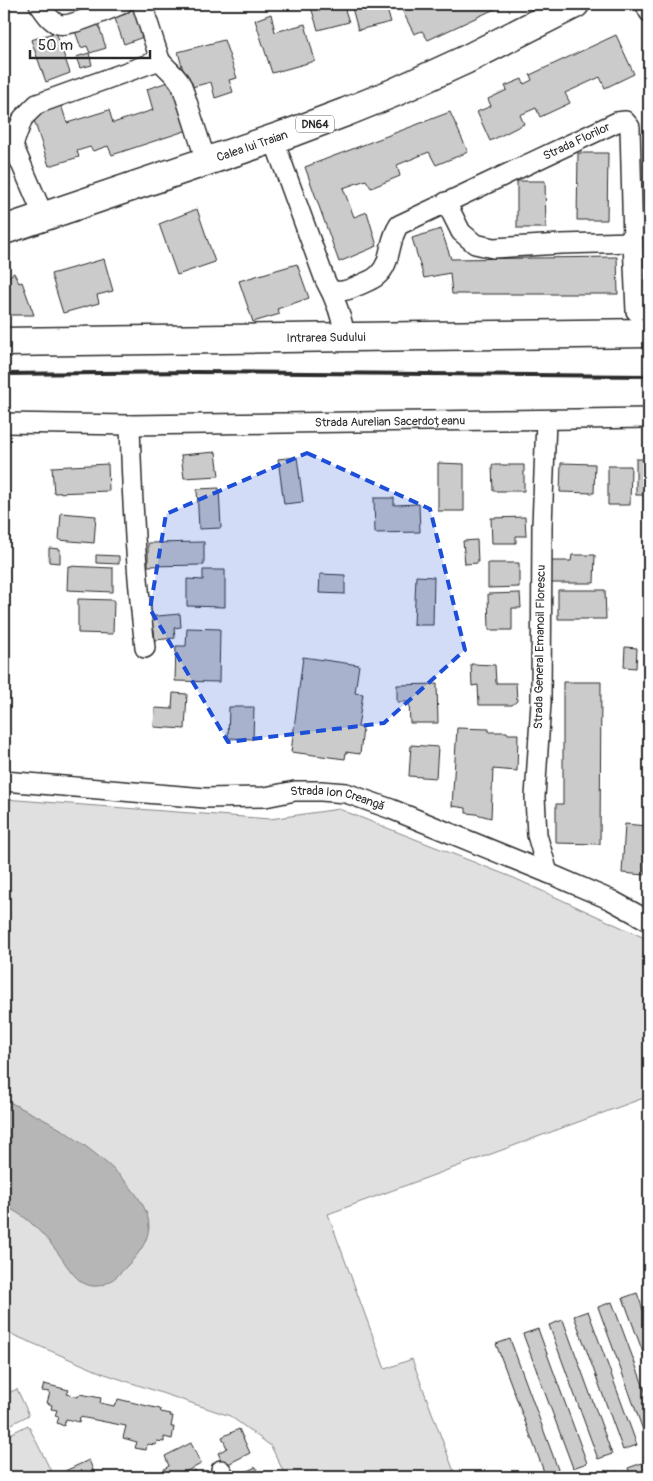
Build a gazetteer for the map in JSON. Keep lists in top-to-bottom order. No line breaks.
{"streets":{"street":["DN64","Strada Florilor","Calea lui Traian","Intrarea Sudului","Strada Aurelian Sacerdoțeanu","Strada General Emanoil Florescu","Strada Ion Creangă"]},"crossings":[["Strada Florilor","Intrarea Sudului"],["Strada Aurelian Sacerdoțeanu","Strada General Emanoil Florescu"],["Strada General Emanoil Florescu","Strada Ion Creangă"]],"scale_bar":"50 m"}
